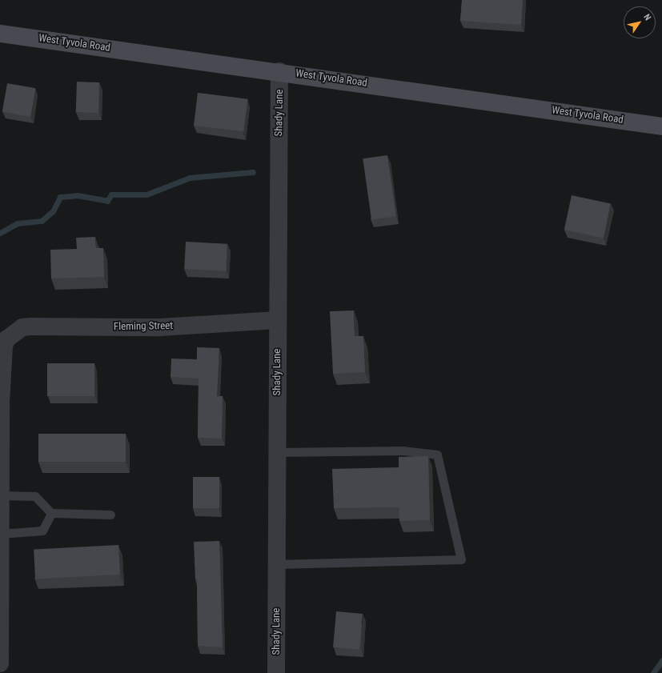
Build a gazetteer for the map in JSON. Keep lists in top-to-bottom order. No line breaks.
{"streets":{"street":["West Tyvola Road","Shady Lane","Fleming Street"]},"crossings":[["West Tyvola Road","Shady Lane"],["Shady Lane","Fleming Street"]],"north":"top right"}
